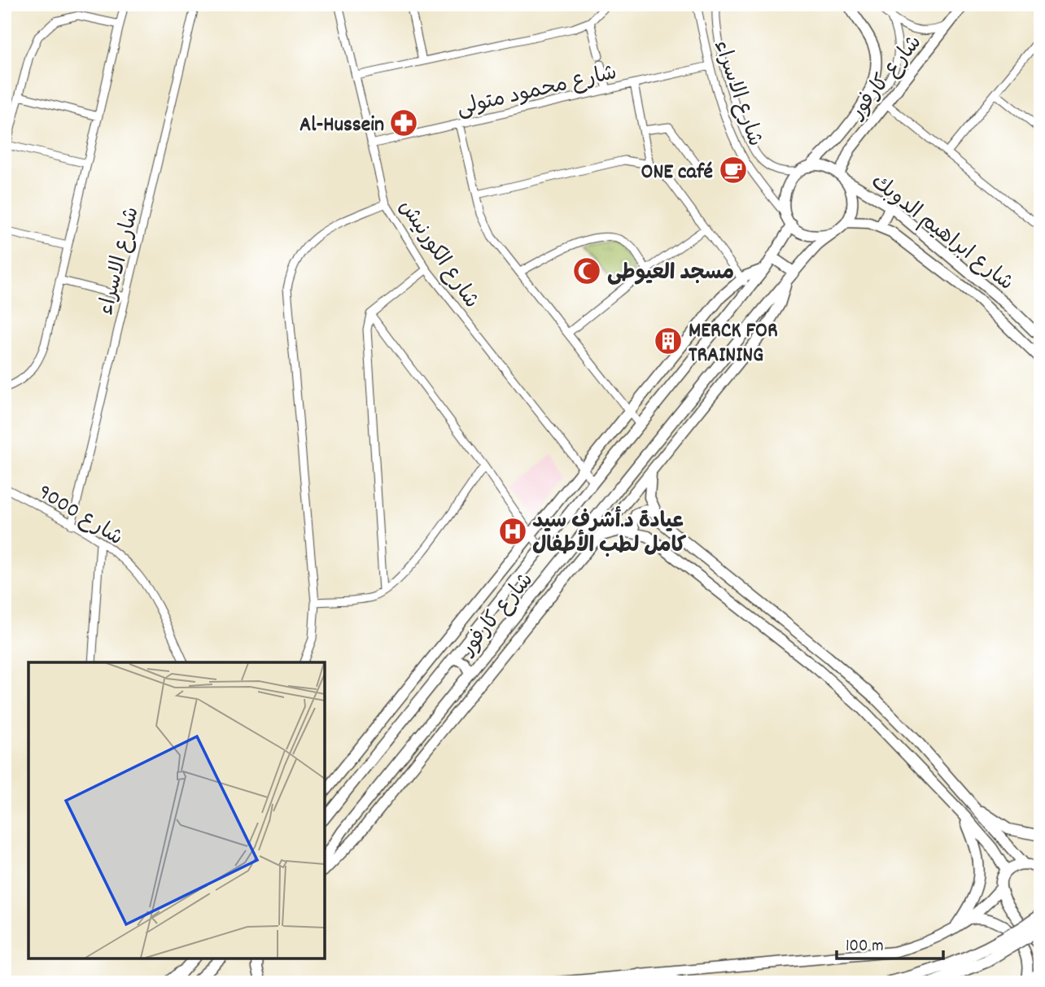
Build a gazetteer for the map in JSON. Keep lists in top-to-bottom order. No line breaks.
{"streets":{"street":["شارع كارفور","شارع محمود متولى","شارع الاسراء","شارع ابراهيم الدوبك","شارع الكورنيش","شارع 9000"]},"crossings":[["شارع كارفور","شارع الاسراء"],["شارع كارفور","شارع ابراهيم الدوبك"],["شارع كارفور","شارع الكورنيش"],["شارع محمود متولى","شارع الاسراء"],["شارع محمود متولى","شارع الكورنيش"],["شارع الاسراء","شارع ابراهيم الدوبك"],["شارع الاسراء","شارع 9000"]],"places":{"pharmacy":["Al-Hussein"],"cafe":["ONE café"],"mosque":["مسجد العيوطى"],"building":["MERCK FOR TRAINING"],"hospital":["عيادة د.أشرف سيد كامل لطب الأطفال"]},"scale_bar":"100 m"}
